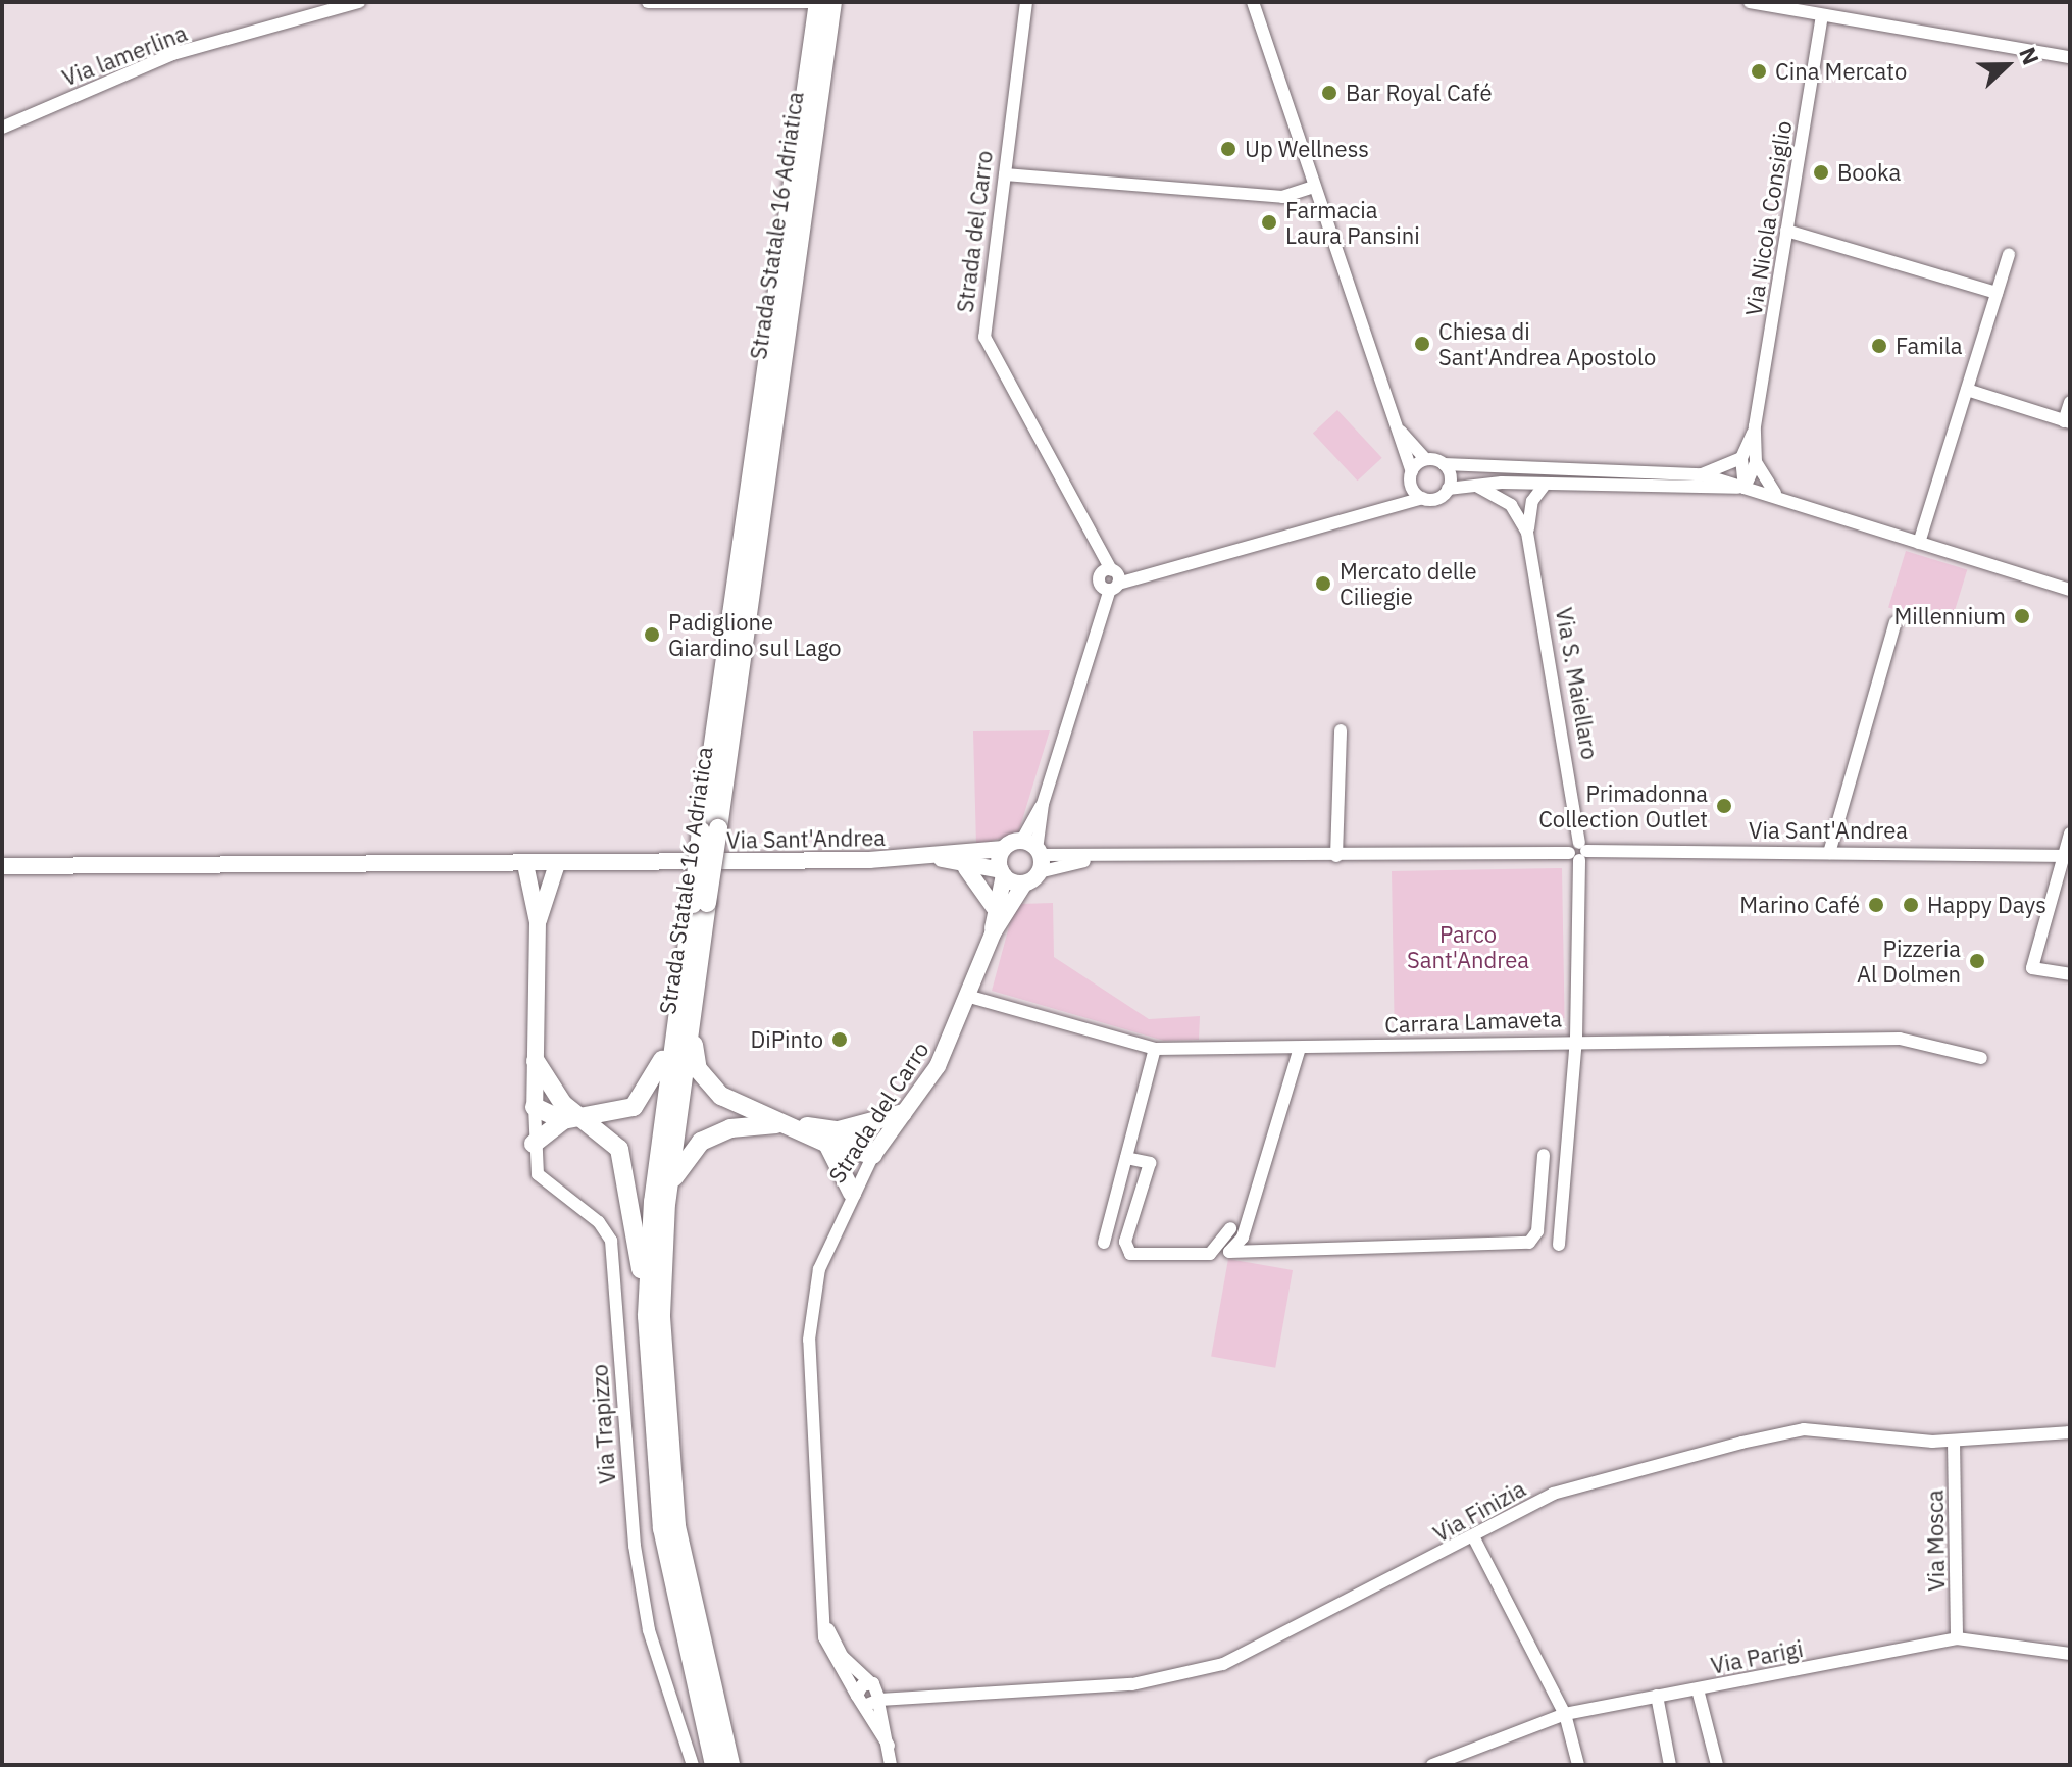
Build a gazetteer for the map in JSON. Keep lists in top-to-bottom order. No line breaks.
{"streets":{"highway":["Strada Statale 16 Adriatica"],"main road":["Strada del Carro","Via Sant'Andrea"],"street":["Via lamerlina","Via Nicola Consiglio","Via S. Maiellaro","Carrara Lamaveta","Via Trapizzo","Via Finizia","Via Mosca","Via Parigi"]},"crossings":[["Strada del Carro","Via Sant'Andrea"],["Strada del Carro","Carrara Lamaveta"],["Strada del Carro","Via Finizia"],["Via S. Maiellaro","Via Sant'Andrea"],["Via S. Maiellaro","Carrara Lamaveta"],["Via Finizia","Via Mosca"],["Via Mosca","Via Parigi"]],"parks":["Parco Sant'Andrea"],"places":["Cina Mercato","Bar Royal Café","Up Wellness","Booka","Farmacia Laura Pansini","Chiesa di Sant'Andrea Apostolo","Famila","Mercato delle Ciliegie","Millennium","Padiglione Giardino sul Lago","Primadonna Collection Outlet","Marino Café","Happy Days","Pizzeria Al Dolmen","DiPinto"],"north":"right"}
